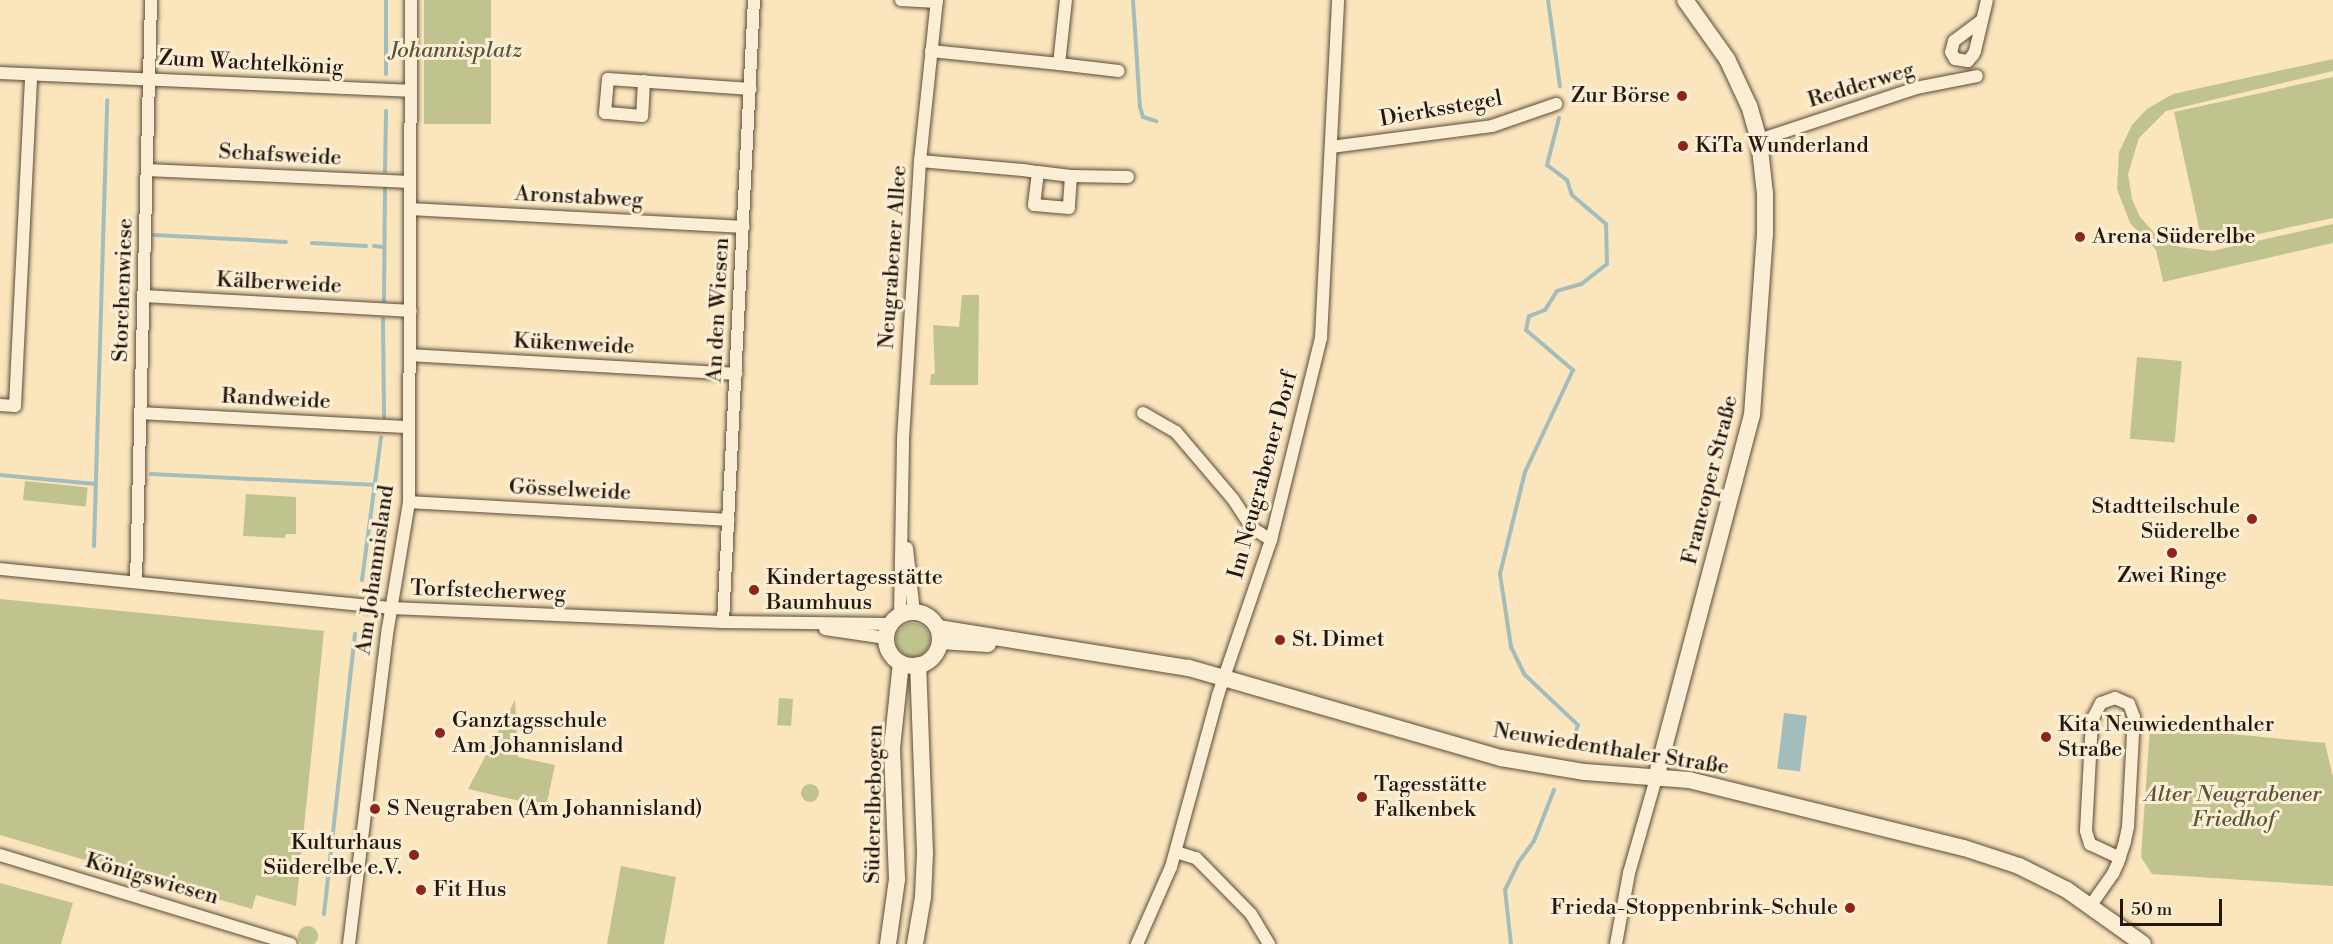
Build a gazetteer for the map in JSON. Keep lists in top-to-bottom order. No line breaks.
{"streets":{"main road":["Francoper Straße","Neuwiedenthaler Straße","Süderelbebogen"],"street":["Zum Wachtelkönig","Redderweg","Dierksstegel","Schafsweide","Aronstabweg","Neugrabener Allee","Kälberweide","Storchenwiese","An den Wiesen","Kükenweide","Randweide","Im Neugrabener Dorf","Gösselweide","Am Johannisland","Torfstecherweg","Königswiesen"]},"crossings":[["Zum Wachtelkönig","Storchenwiese"],["Zum Wachtelkönig","Am Johannisland"],["Redderweg","Francoper Straße"],["Dierksstegel","Im Neugrabener Dorf"],["Schafsweide","Storchenwiese"],["Schafsweide","Am Johannisland"],["Aronstabweg","An den Wiesen"],["Aronstabweg","Am Johannisland"],["Neugrabener Allee","Torfstecherweg"],["Neugrabener Allee","Neuwiedenthaler Straße"],["Neugrabener Allee","Süderelbebogen"],["Kälberweide","Storchenwiese"],["Kälberweide","Am Johannisland"],["Storchenwiese","Randweide"],["Storchenwiese","Torfstecherweg"],["An den Wiesen","Kükenweide"],["An den Wiesen","Gösselweide"],["An den Wiesen","Torfstecherweg"],["Kükenweide","Am Johannisland"],["Randweide","Am Johannisland"],["Im Neugrabener Dorf","Neuwiedenthaler Straße"],["Francoper Straße","Neuwiedenthaler Straße"],["Gösselweide","Am Johannisland"],["Am Johannisland","Torfstecherweg"],["Torfstecherweg","Neuwiedenthaler Straße"],["Torfstecherweg","Süderelbebogen"],["Neuwiedenthaler Straße","Süderelbebogen"]],"parks":["Johannisplatz","Alter Neugrabener Friedhof"],"places":["Zur Börse","KiTa Wunderland","Arena Süderelbe","Stadtteilschule Süderelbe","Zwei Ringe","Kindertagesstätte Baumhuus","St. Dimet","Ganztagsschule Am Johannisland","Kita Neuwiedenthaler Straße","Tagesstätte Falkenbek","S Neugraben (Am Johannisland)","Kulturhaus Süderelbe e.V.","Fit Hus","Frieda-Stoppenbrink-Schule"],"scale_bar":"50 m"}
